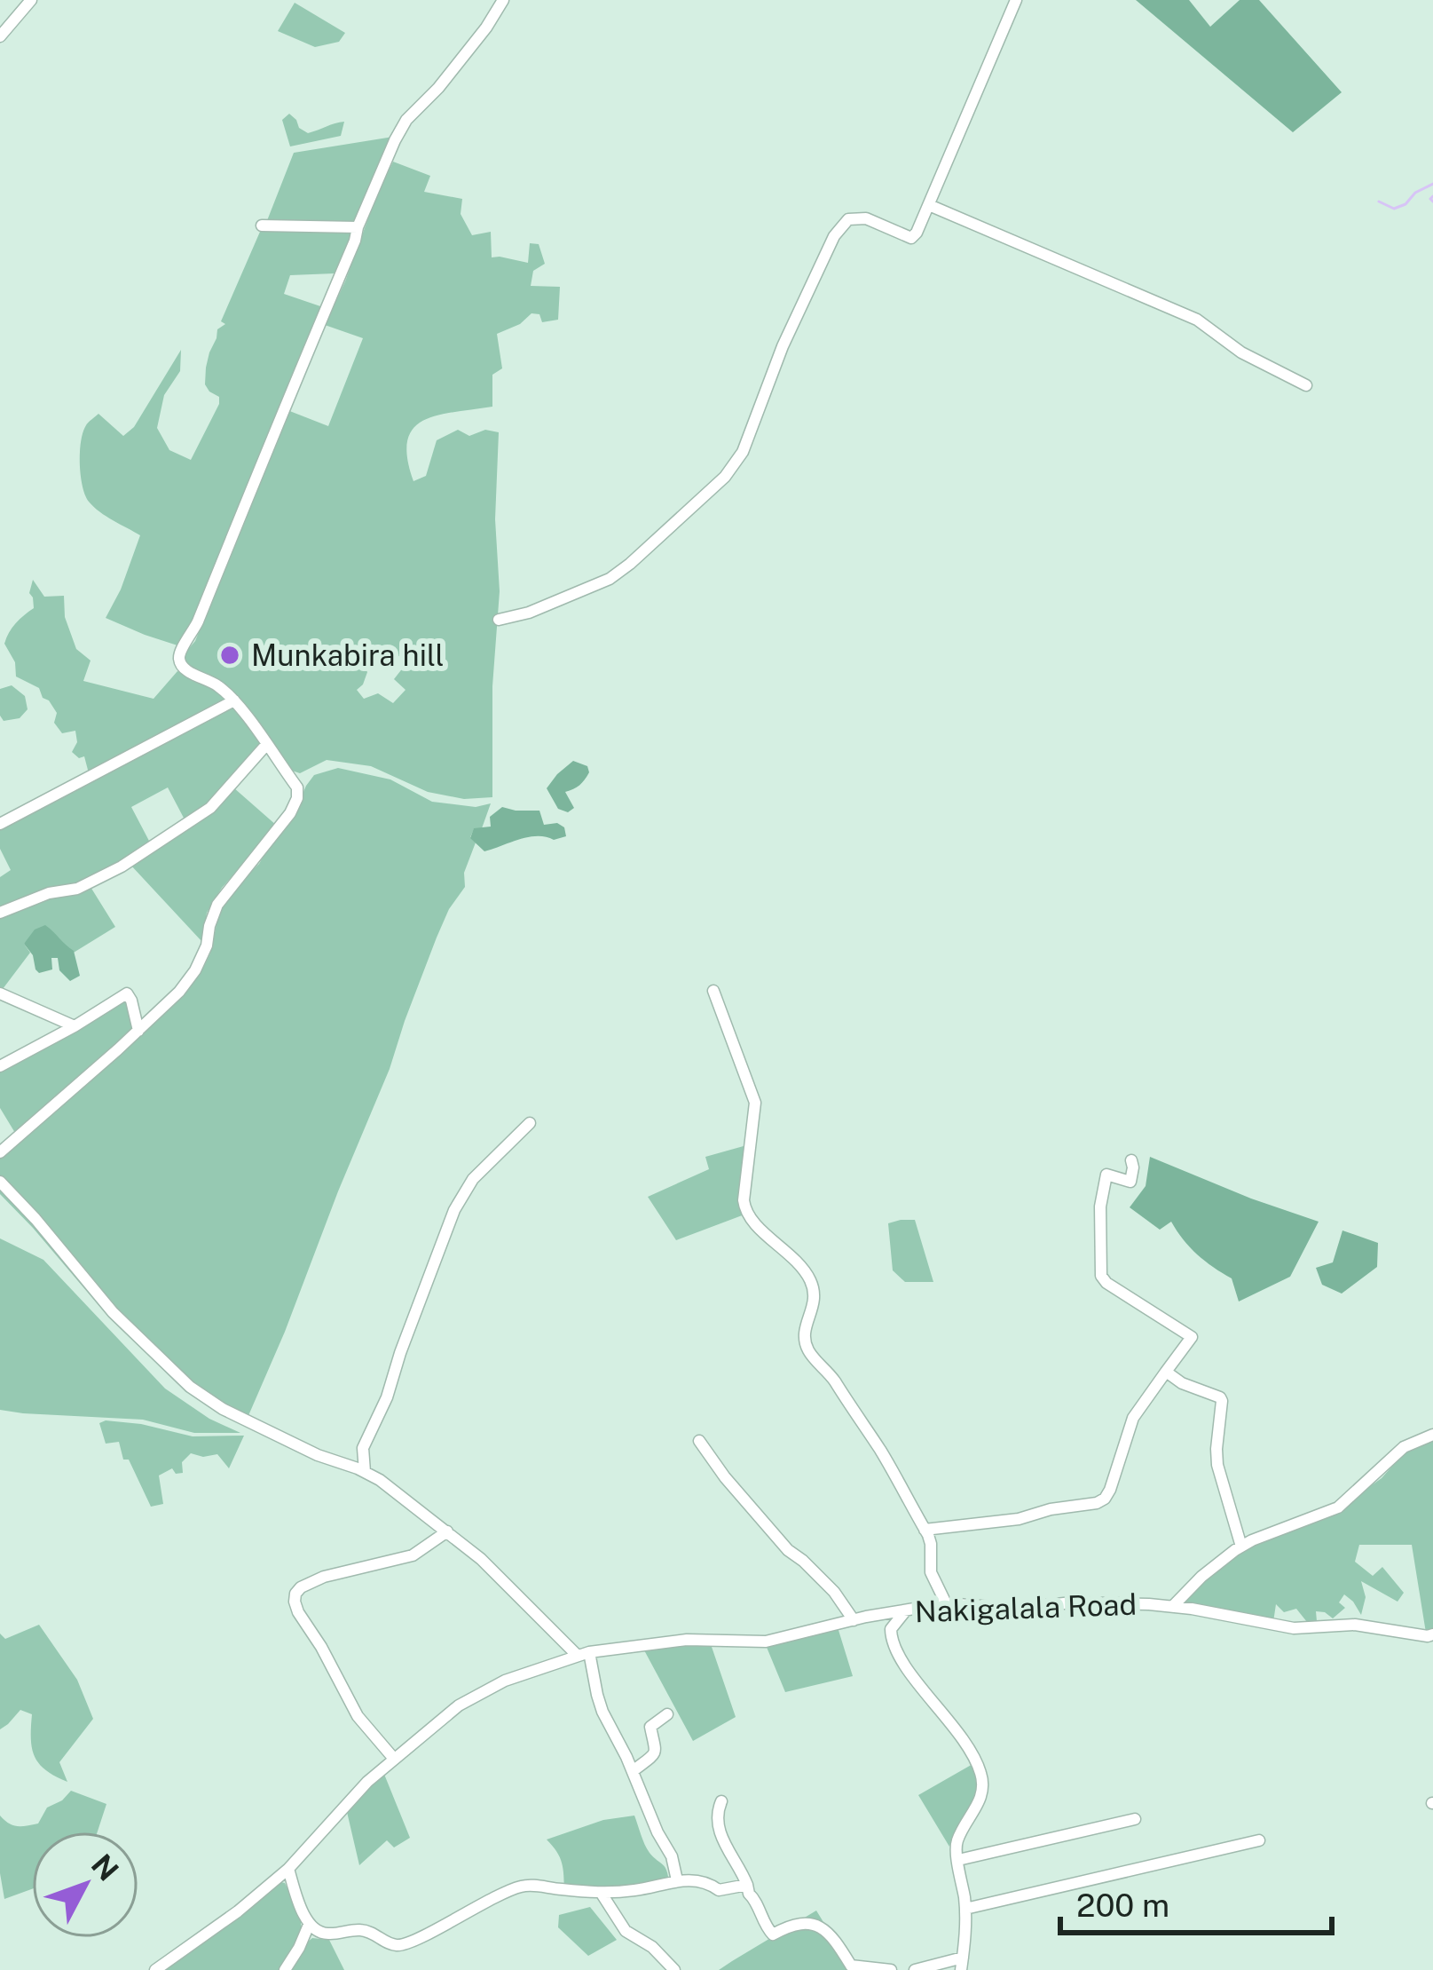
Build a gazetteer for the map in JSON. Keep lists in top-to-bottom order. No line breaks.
{"streets":{"street":["Nakigalala Road"]},"places":["Munkabira hill"],"scale_bar":"200 m","north":"top right"}
